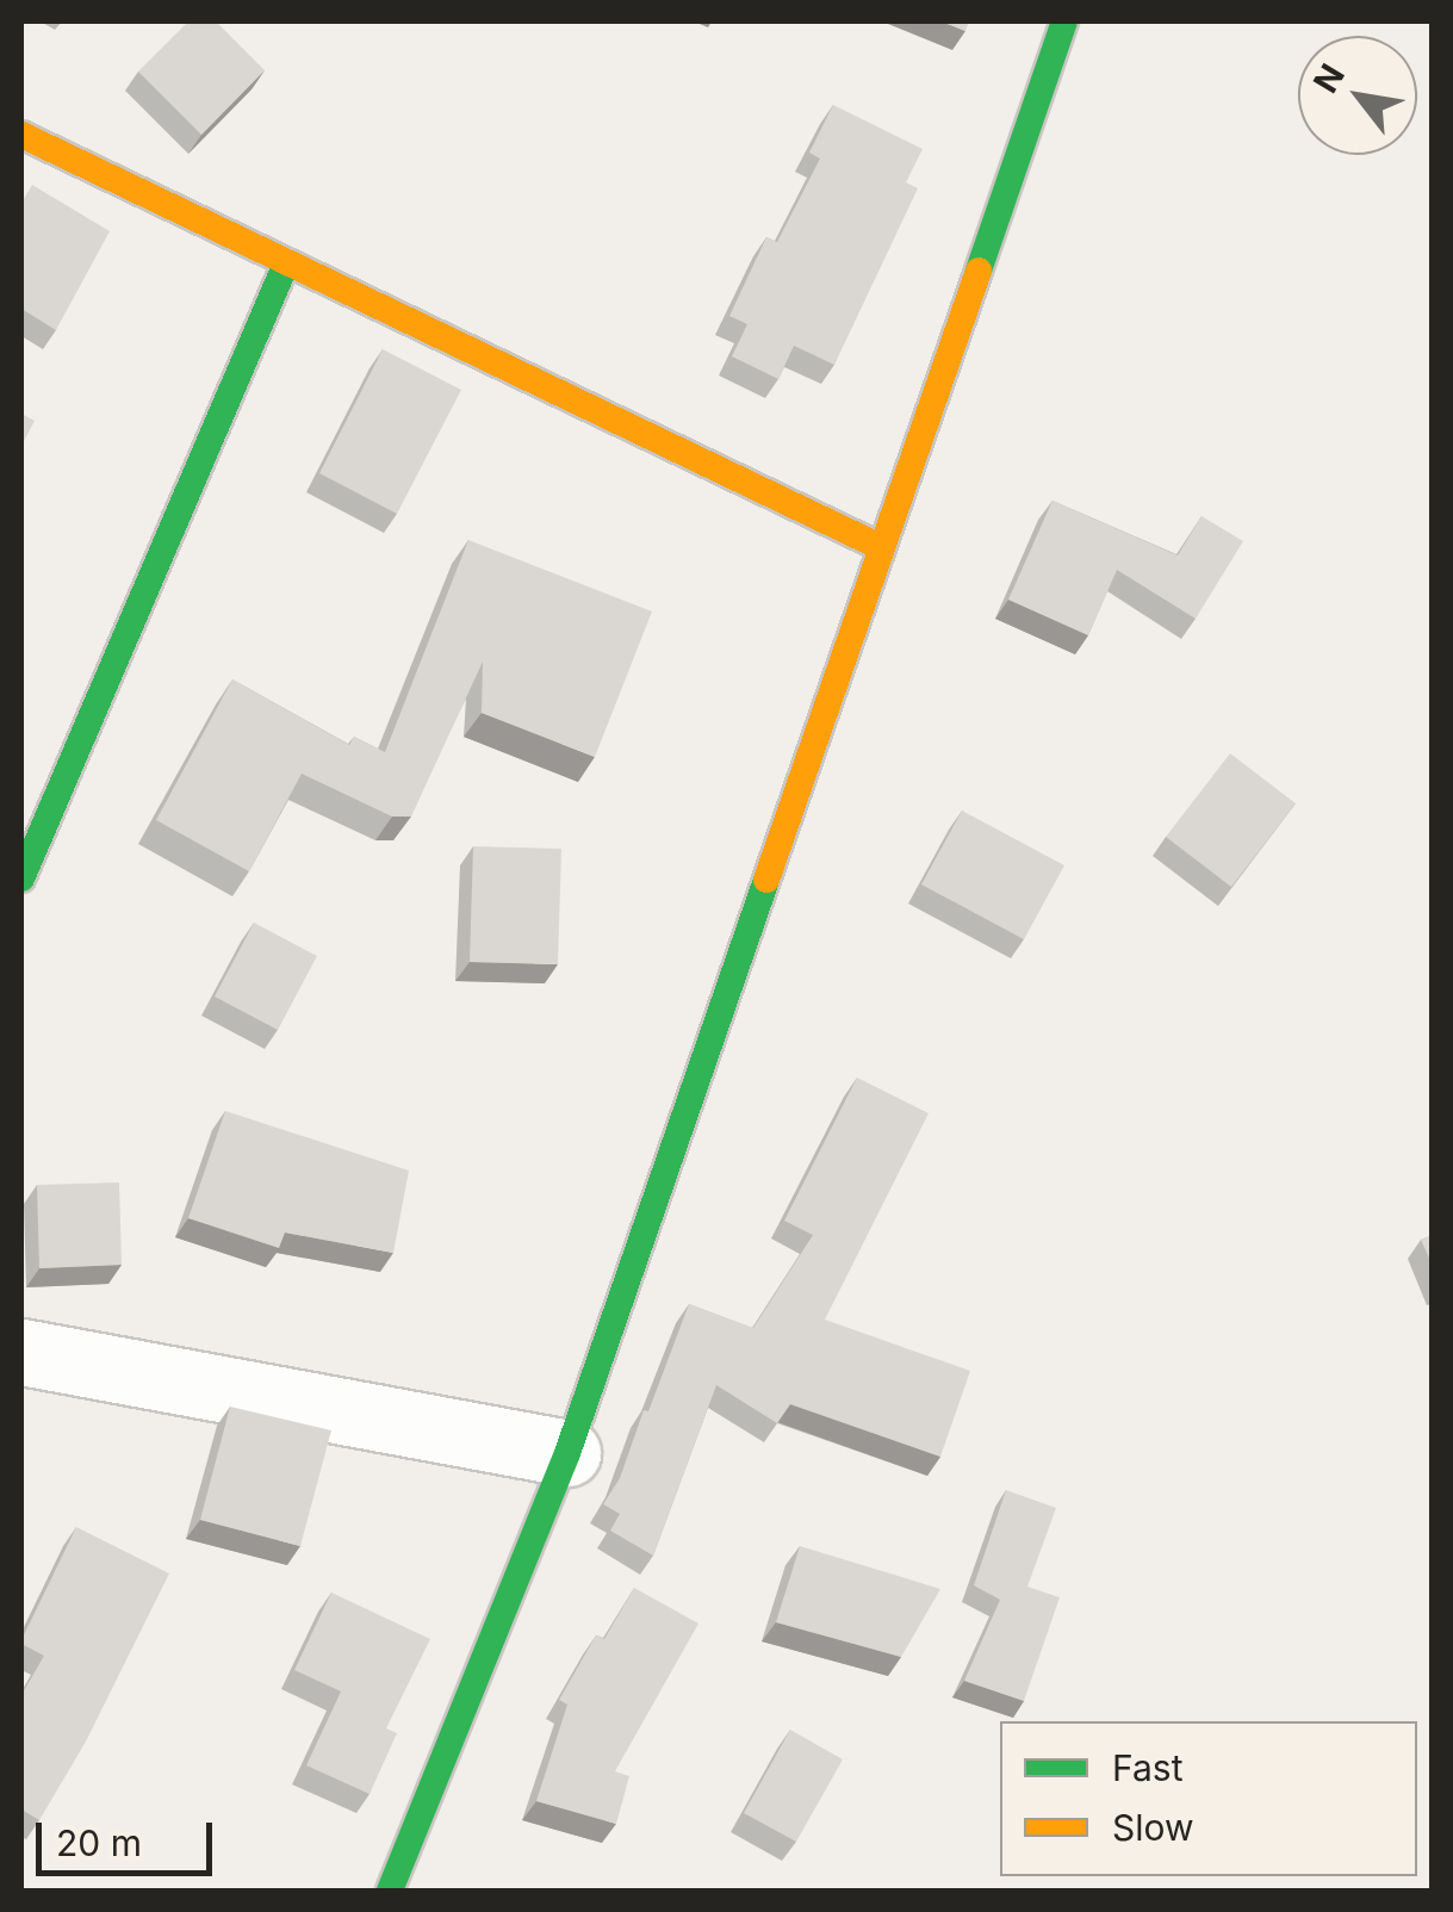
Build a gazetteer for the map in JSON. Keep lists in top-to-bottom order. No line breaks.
{"legend":["Fast","Slow"],"scale_bar":"20 m","north":"top left"}
